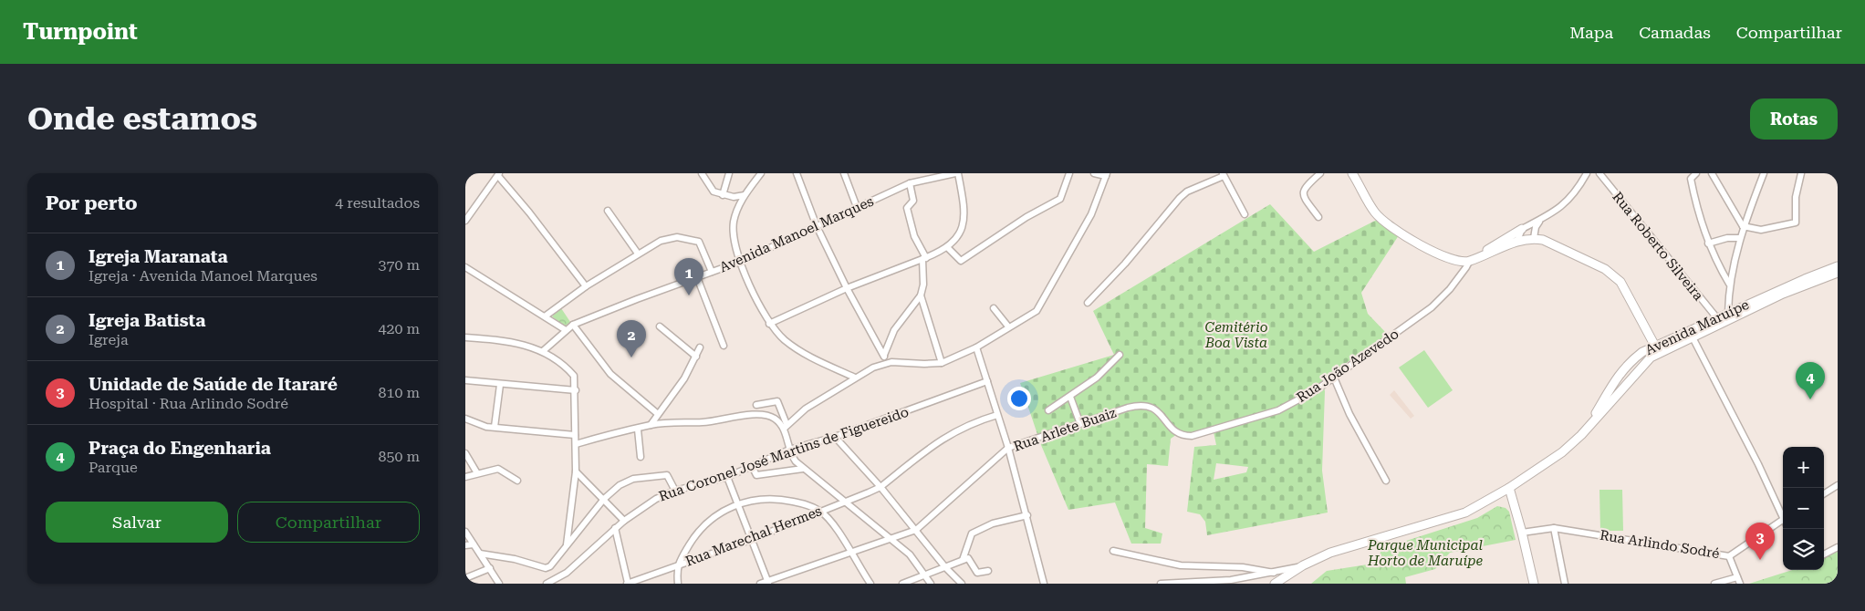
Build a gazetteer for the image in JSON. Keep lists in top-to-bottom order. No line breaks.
{"streets":{"main road":["Avenida Maruípe"],"street":["Avenida Manoel Marques","Rua Roberto Silveira","Rua João Azevedo","Rua Arlete Buaiz","Rua Coronel José Martins de Figuereido","Rua Marechal Hermes","Rua Arlindo Sodré"]},"crossings":[["Rua Roberto Silveira","Avenida Maruípe"],["Rua João Azevedo","Rua Arlete Buaiz"]],"parks":["Cemitério Boa Vista","Parque Municipal Horto de Maruípe"],"page":{"header":"Turnpoint","nav":["Mapa","Camadas","Compartilhar"],"buttons":["Rotas",["Salvar","Compartilhar"]],"title":"Onde estamos","heading":["Por perto","4 resultados"],"list":[{"mark":"1","name":"Igreja Maranata","note":"Igreja · Avenida Manoel Marques","value":"370 m"},{"mark":"2","name":"Igreja Batista","note":"Igreja","value":"420 m"},{"mark":"3","name":"Unidade de Saúde de Itararé","note":"Hospital · Rua Arlindo Sodré","value":"810 m"},{"mark":"4","name":"Praça do Engenharia","note":"Parque","value":"850 m"}],"pins":["1","2","4","3"],"map_buttons":["+","−"]}}
